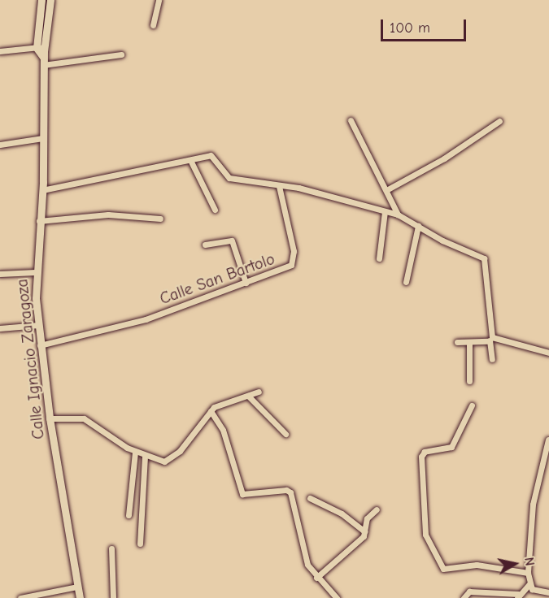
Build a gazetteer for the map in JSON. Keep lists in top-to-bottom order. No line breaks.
{"streets":{"street":["Calle San Bartolo","Calle Ignacio Zaragoza"]},"crossings":[["Calle San Bartolo","Calle Ignacio Zaragoza"]],"scale_bar":"100 m","north":"right"}
